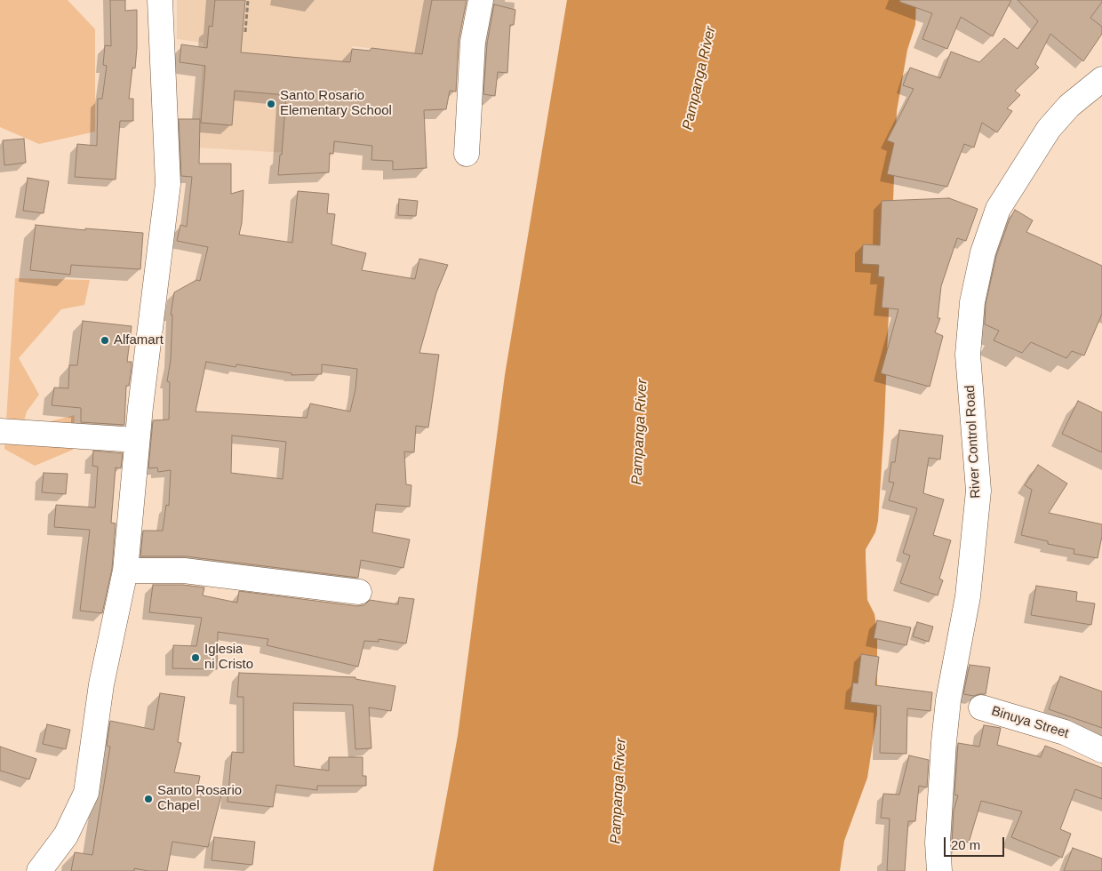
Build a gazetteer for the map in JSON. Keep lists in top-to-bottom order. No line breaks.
{"streets":{"street":["River Control Road","Binuya Street"]},"water":["Pampanga River"],"places":["Santo Rosario Elementary School","Alfamart","Iglesia ni Cristo","Santo Rosario Chapel"],"scale_bar":"20 m"}
